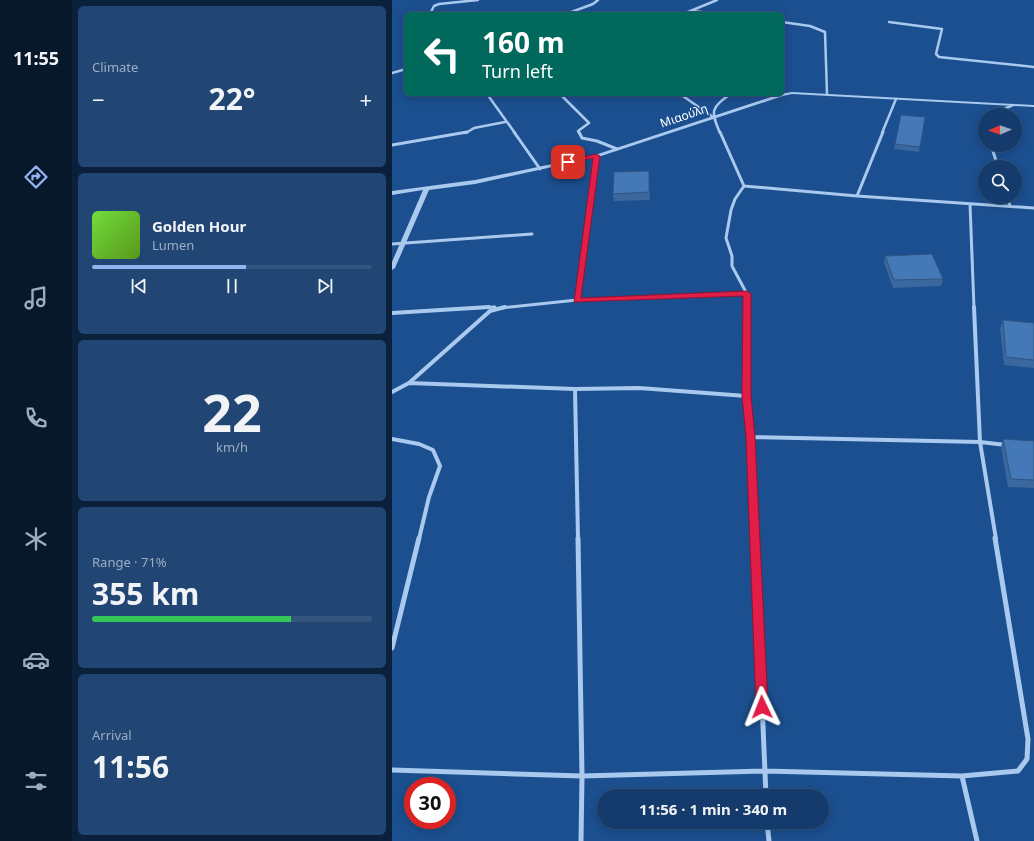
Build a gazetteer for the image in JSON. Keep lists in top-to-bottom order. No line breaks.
{"streets":{"street":["Μιαούλη"]},"north":"left","page":{"tabs":"11:55","tile":["Climate",["22","km/h"],["Range · 71%","355 km"],["Arrival","11:56"]],"turn":["160 m","Turn left"],"heat":["−","22°","+"],"song":["Golden Hour","Lumen"],"limit":"30","trip":"11:56 · 1 min · 340 m"}}
